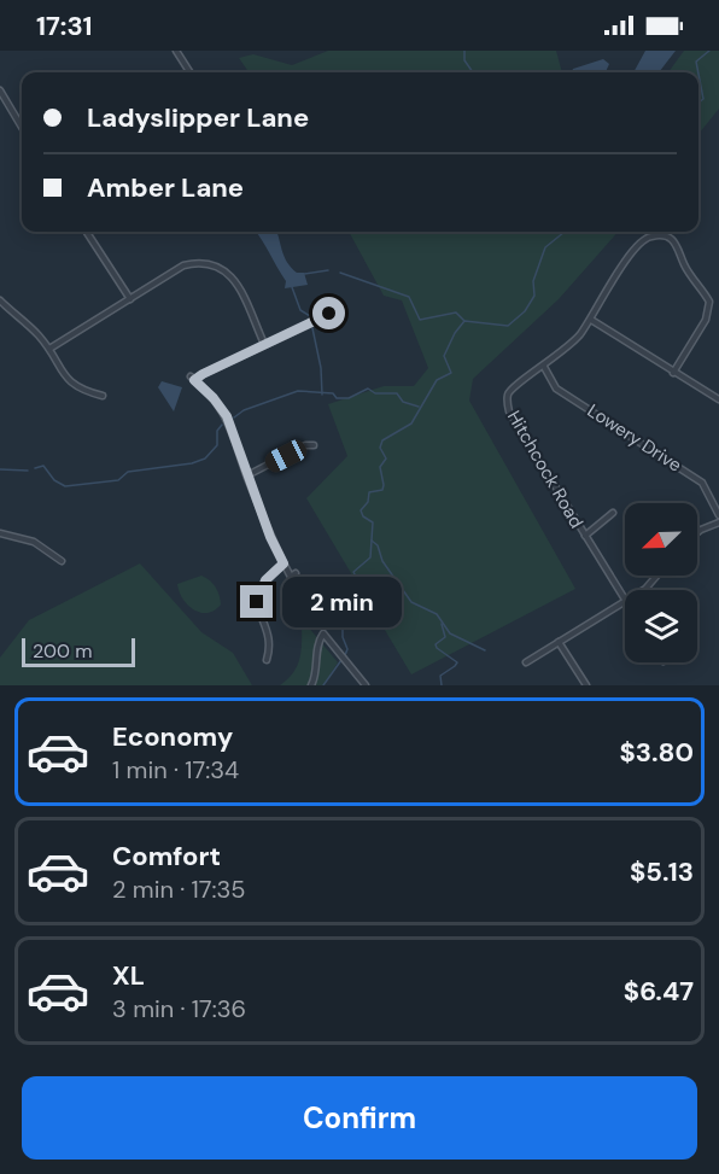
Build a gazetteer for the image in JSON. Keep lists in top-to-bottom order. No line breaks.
{"streets":{"street":["Lowery Drive","Hitchcock Road"]},"crossings":[["Lowery Drive","Hitchcock Road"]],"scale_bar":"200 m","north":"bottom left","page":{"status":"17:31","banner":["Ladyslipper Lane","Amber Lane"],"bubble":"2 min","scale":"200 m","list":[{"name":"Economy","note":"1 min · 17:34","value":"$3.80"},{"name":"Comfort","note":"2 min · 17:35","value":"$5.13"},{"name":"XL","note":"3 min · 17:36","value":"$6.47"}],"buttons":"Confirm"}}
